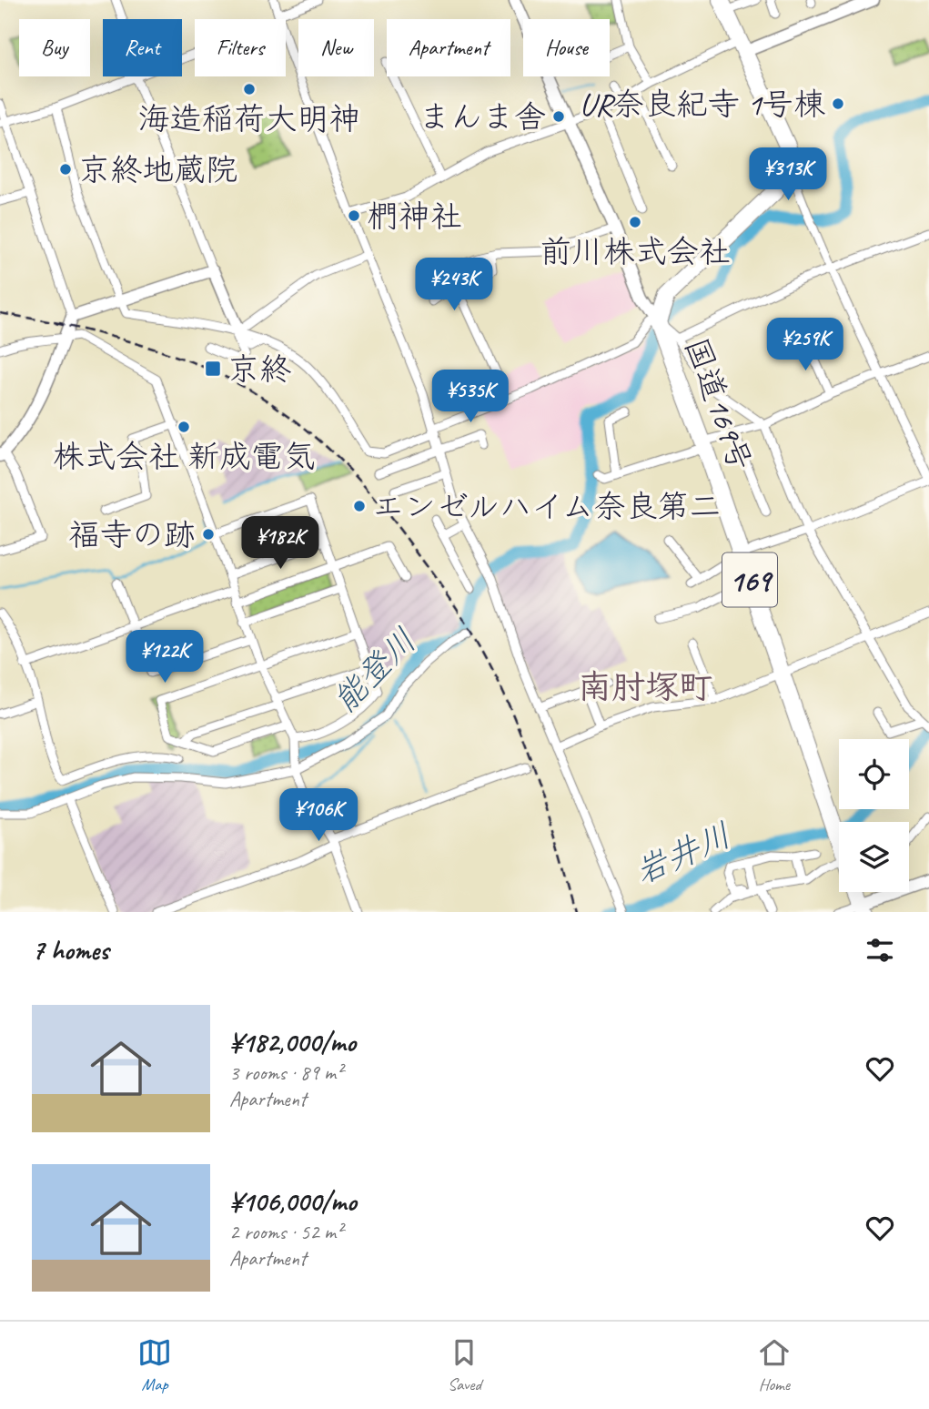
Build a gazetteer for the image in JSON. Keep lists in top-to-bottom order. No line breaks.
{"streets":{"highway":["国道169号","169"]},"districts":["南肘塚町"],"water":["能登川","岩井川"],"places":{"other":["海造稲荷大明神","UR奈良紀寺 1号棟","まんま舎","京終地蔵院","椚神社","前川株式会社","株式会社 新成電気","エンゼルハイム奈良第二","福寺の跡"],"transit":["京終"]},"page":{"chip":["Buy","Rent","Filters","New","Apartment","House"],"price":["¥313K","¥243K","¥259K","¥535K","¥182K","¥122K","¥106K"],"heading":"7 homes","list":[{"name":"¥182,000/mo","note":"3 rooms · 89 m² · Apartment"},{"name":"¥106,000/mo","note":"2 rooms · 52 m² · Apartment"}],"tabs":["Map","Saved","Home"]}}
